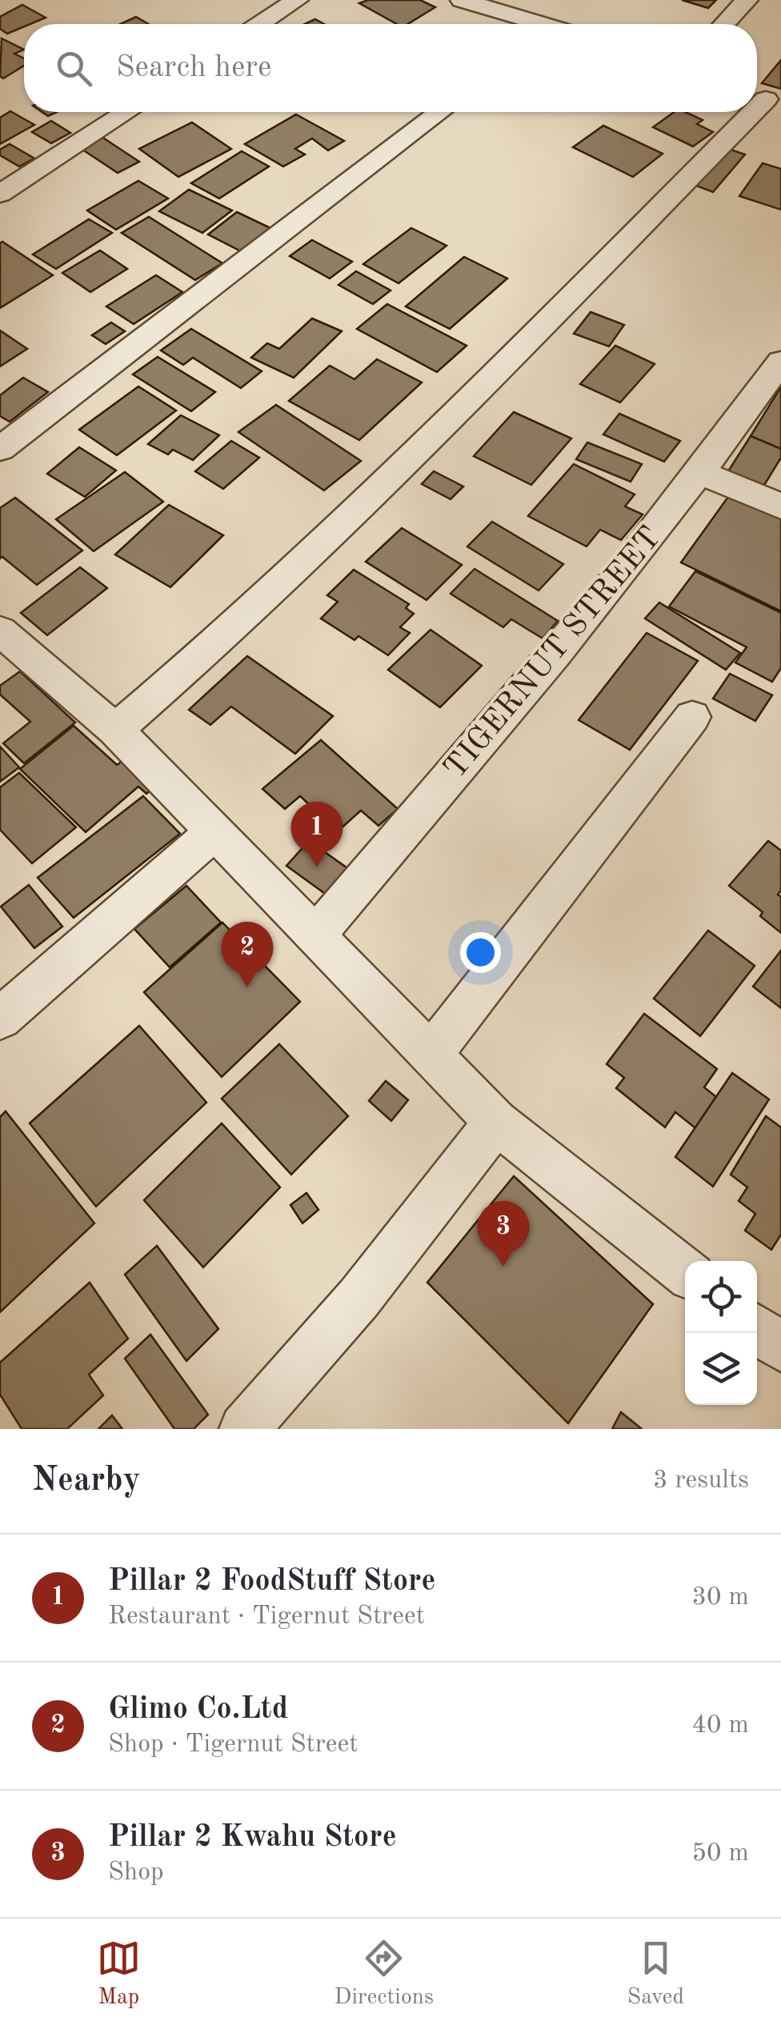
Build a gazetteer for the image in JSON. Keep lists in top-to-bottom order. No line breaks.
{"streets":{"street":["TIGERNUT STREET"]},"page":{"search":"Search here","pins":["1","2","3"],"heading":["Nearby","3 results"],"list":[{"mark":"1","name":"Pillar 2 FoodStuff Store","note":"Restaurant · Tigernut Street","value":"30 m"},{"mark":"2","name":"Glimo Co.Ltd","note":"Shop · Tigernut Street","value":"40 m"},{"mark":"3","name":"Pillar 2 Kwahu Store","note":"Shop","value":"50 m"}],"nav":["Map","Directions","Saved"]}}
